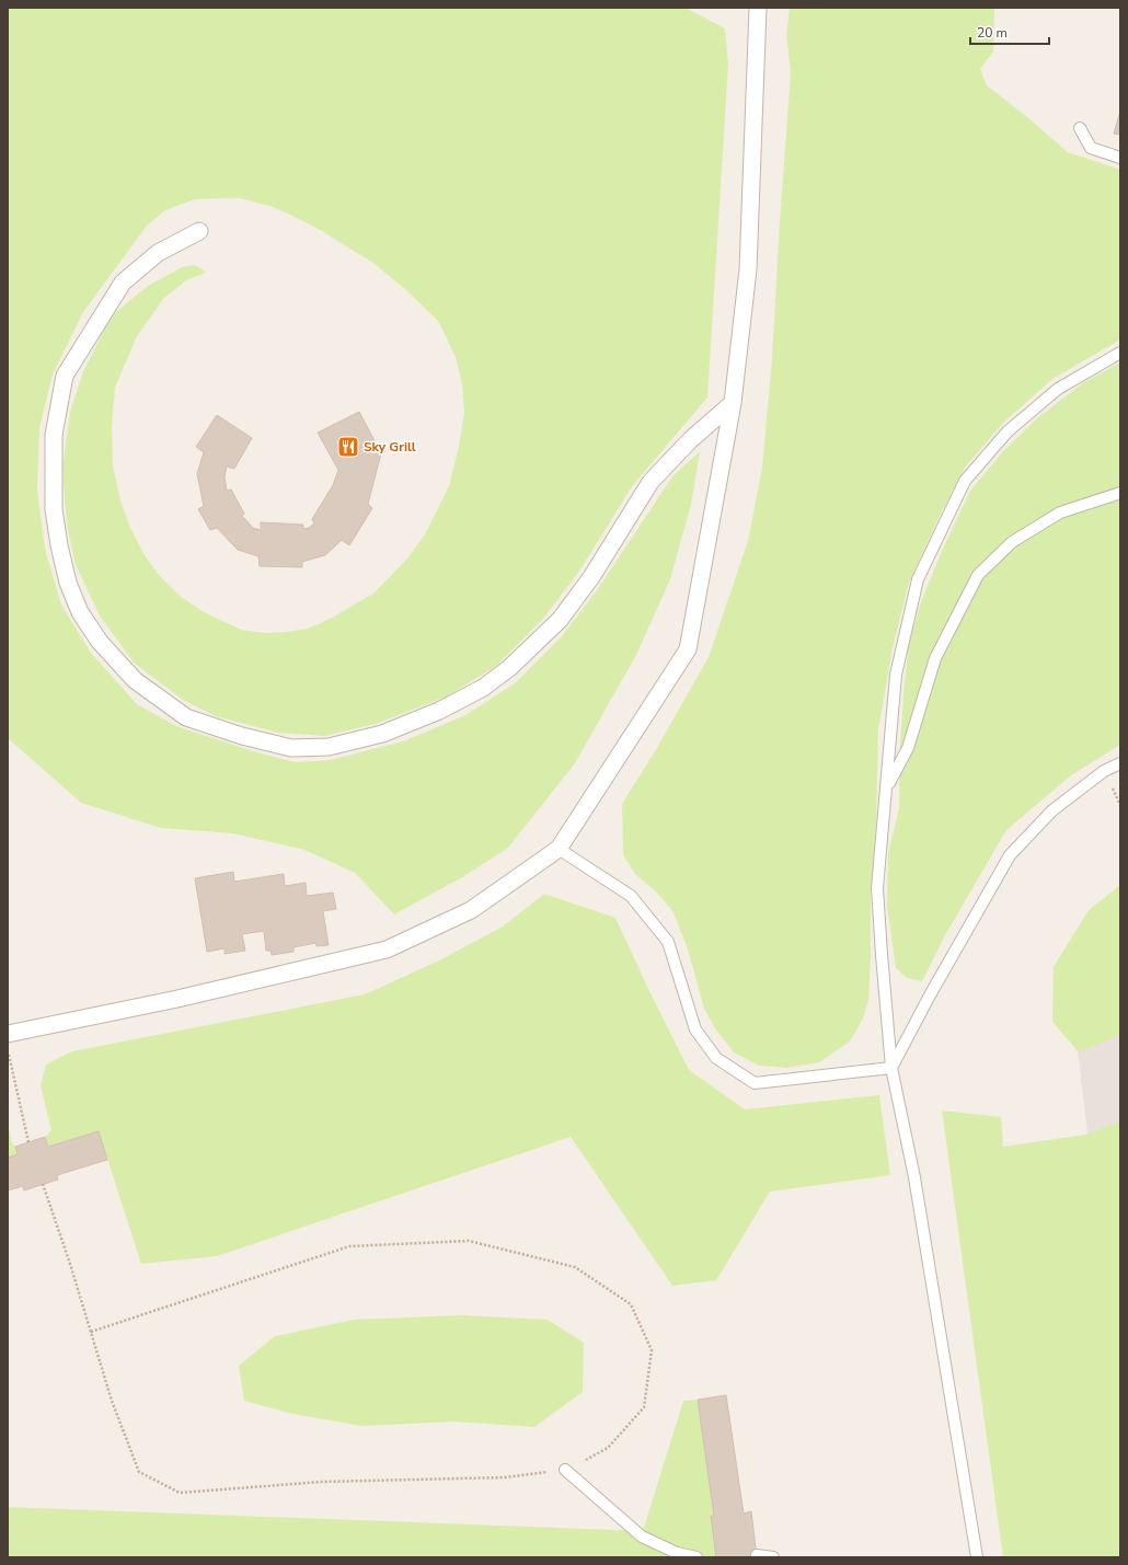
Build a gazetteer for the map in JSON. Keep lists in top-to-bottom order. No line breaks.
{"places":{"restaurant":["Sky Grill"]},"scale_bar":"20 m"}
